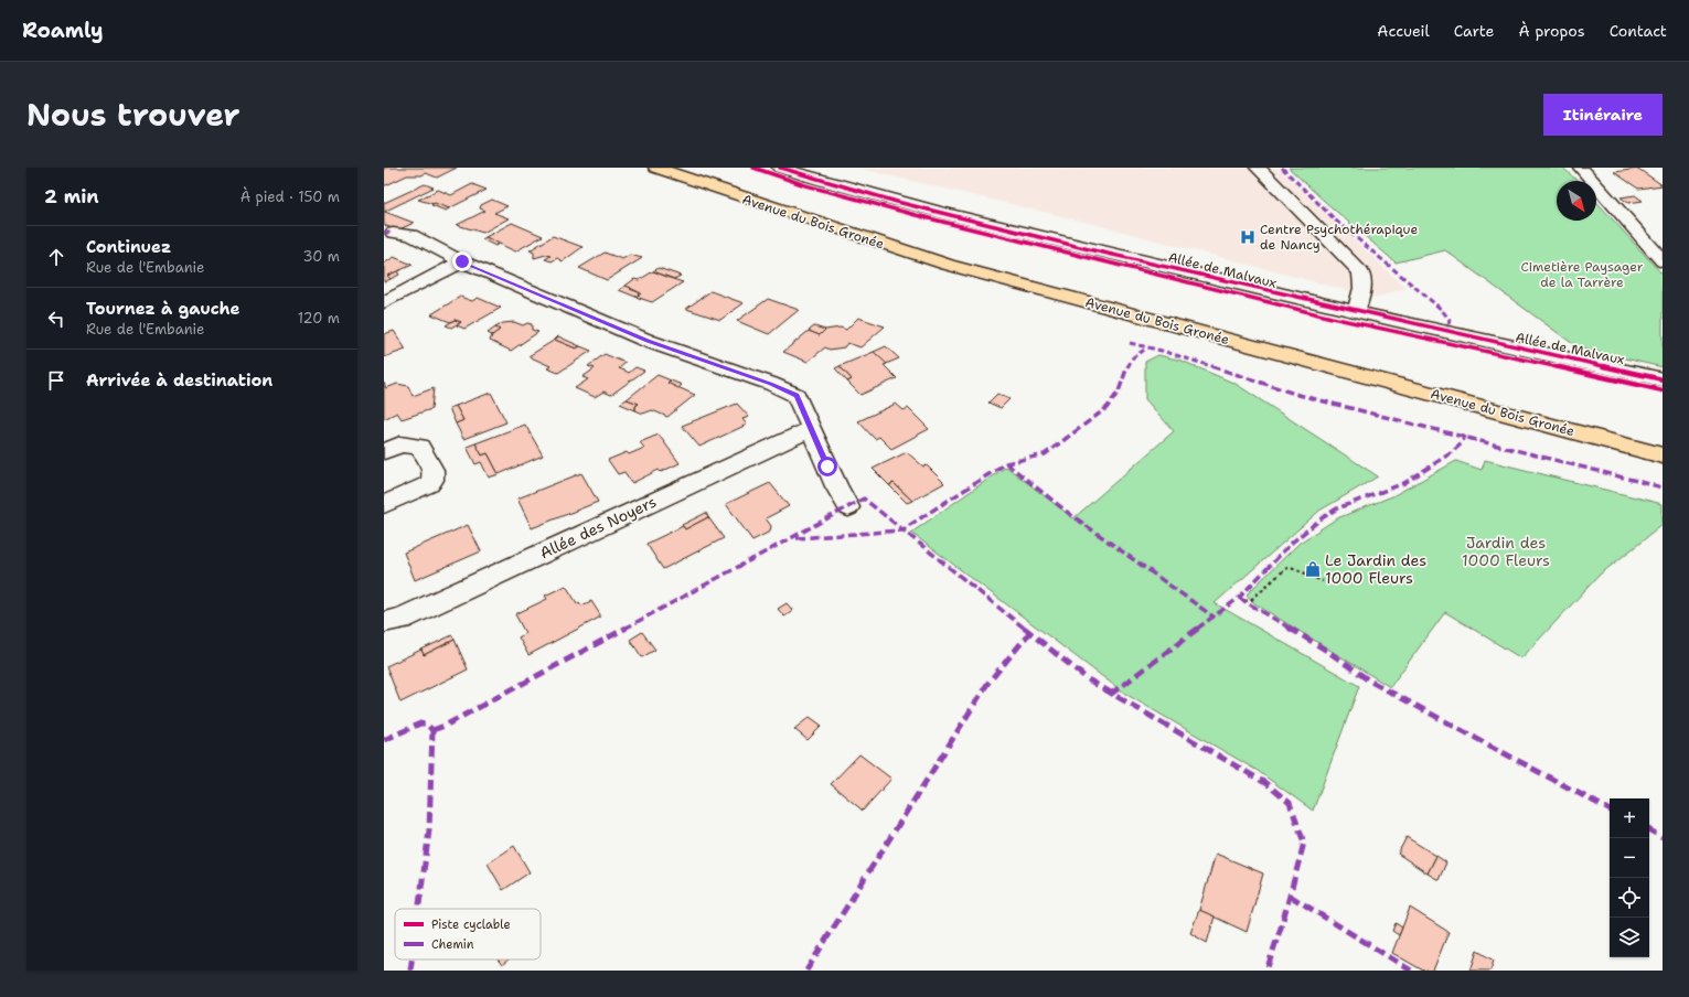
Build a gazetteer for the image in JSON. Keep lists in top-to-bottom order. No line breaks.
{"streets":{"main road":["Avenue du Bois Gronée"],"street":["Allée de Malvaux","Allée des Noyers"]},"parks":["Cimetière Paysager de la Tarrère","Jardin des 1000 Fleurs"],"places":{"hospital":["Centre Psychothérapique de Nancy"],"shop":["Le Jardin des 1000 Fleurs"]},"legend":["Piste cyclable","Chemin"],"north":"bottom right","page":{"header":"Roamly","nav":["Accueil","Carte","À propos","Contact"],"title":"Nous trouver","buttons":"Itinéraire","heading":["2 min","À pied · 150 m"],"list":[["Continuez","Rue de l'Embanie","30 m"],["Tournez à gauche","Rue de l'Embanie","120 m"],"Arrivée à destination"],"map_buttons":["+","−"]}}
